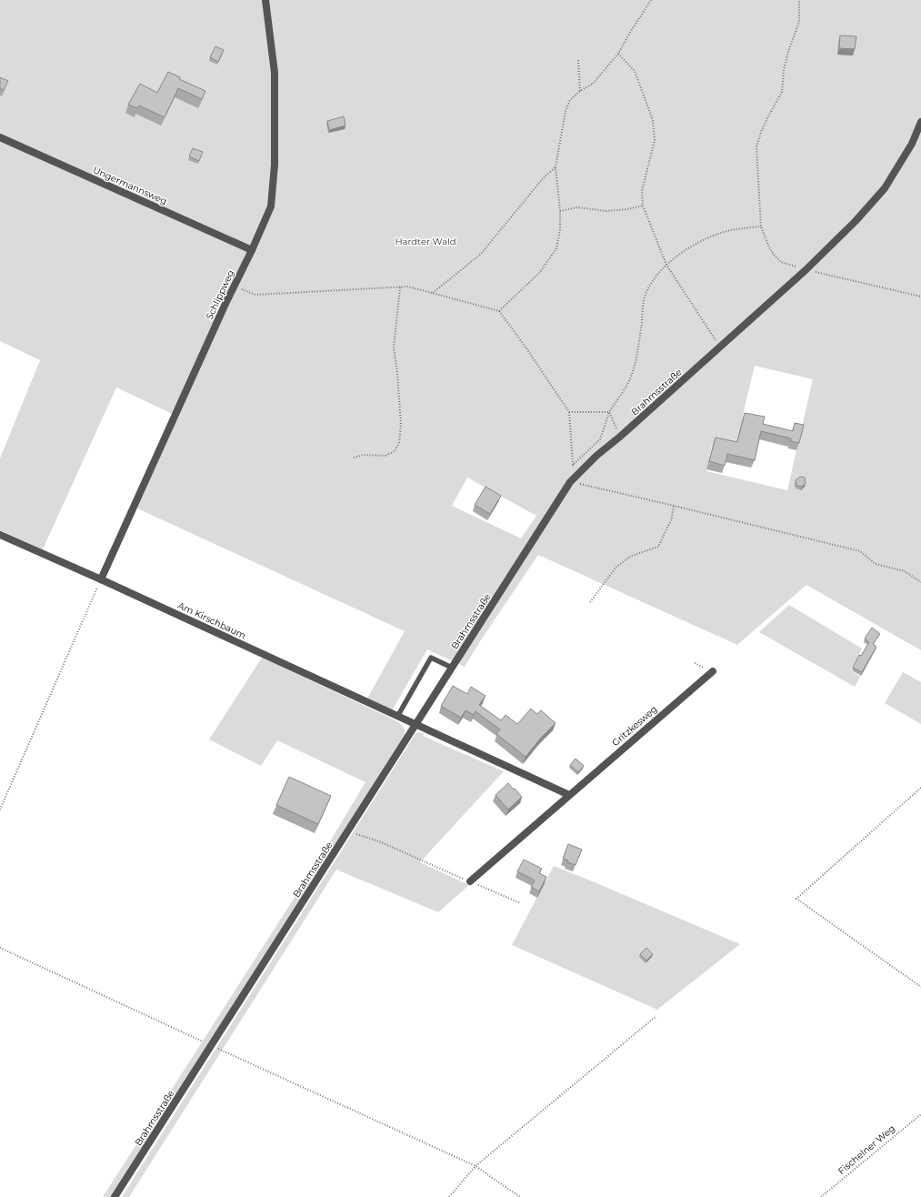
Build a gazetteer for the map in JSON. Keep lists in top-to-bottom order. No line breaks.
{"streets":{"street":["Ungermannsweg","Schlippweg","Brahmsstraße","Am Kirschbaum","Gritzkesweg"],"path":["Fischelner Weg"]},"crossings":[["Ungermannsweg","Schlippweg"],["Schlippweg","Am Kirschbaum"],["Brahmsstraße","Am Kirschbaum"]],"parks":["Hardter Wald"]}
